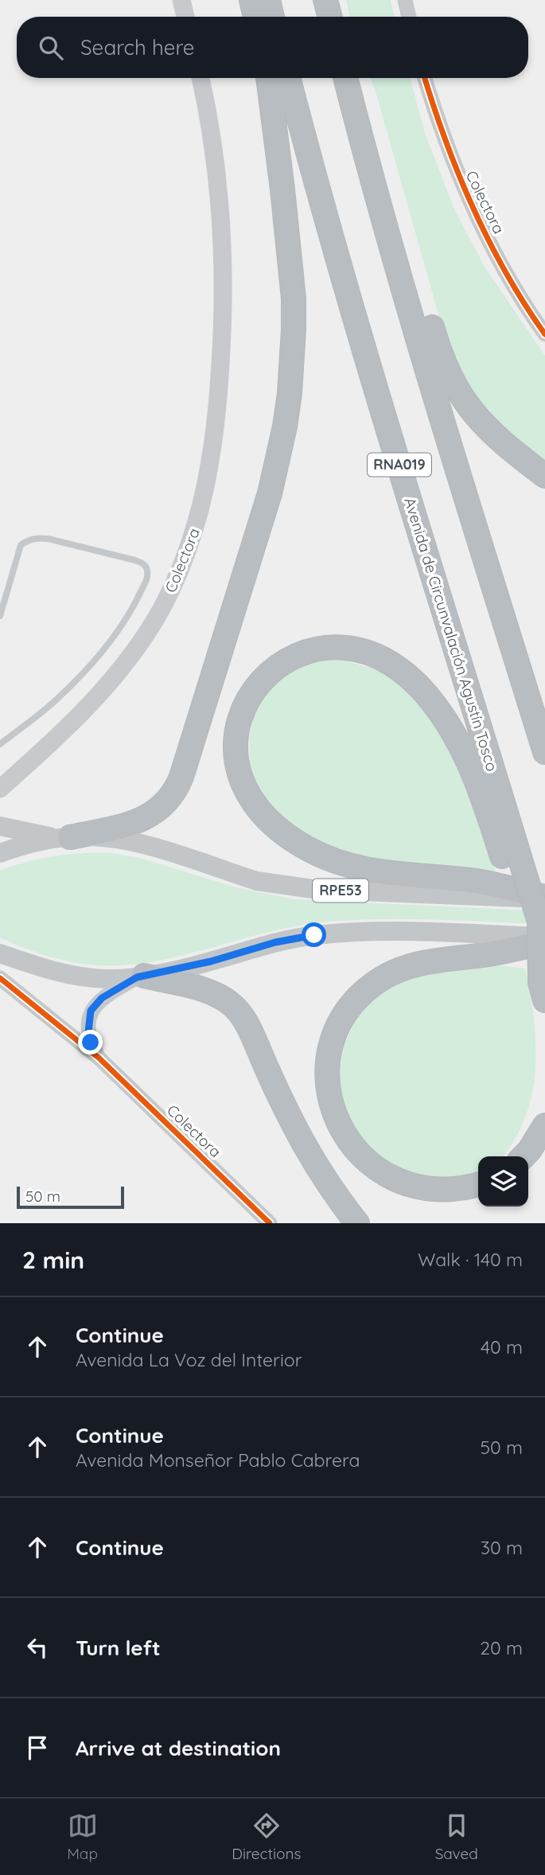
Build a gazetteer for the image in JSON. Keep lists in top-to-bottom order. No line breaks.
{"streets":{"highway":["RNA019","Avenida de Circunvalación Agustín Tosco"],"main road":["Colectora","RPE53"]},"crossings":[["Avenida de Circunvalación Agustín Tosco","RPE53"]],"scale_bar":"50 m","page":{"search":"Search here","scale":"50 m","heading":["2 min","Walk · 140 m"],"list":[["Continue","Avenida La Voz del Interior","40 m"],["Continue","Avenida Monseñor Pablo Cabrera","50 m"],["Continue","30 m"],["Turn left","20 m"],"Arrive at destination"],"nav":["Map","Directions","Saved"]}}
